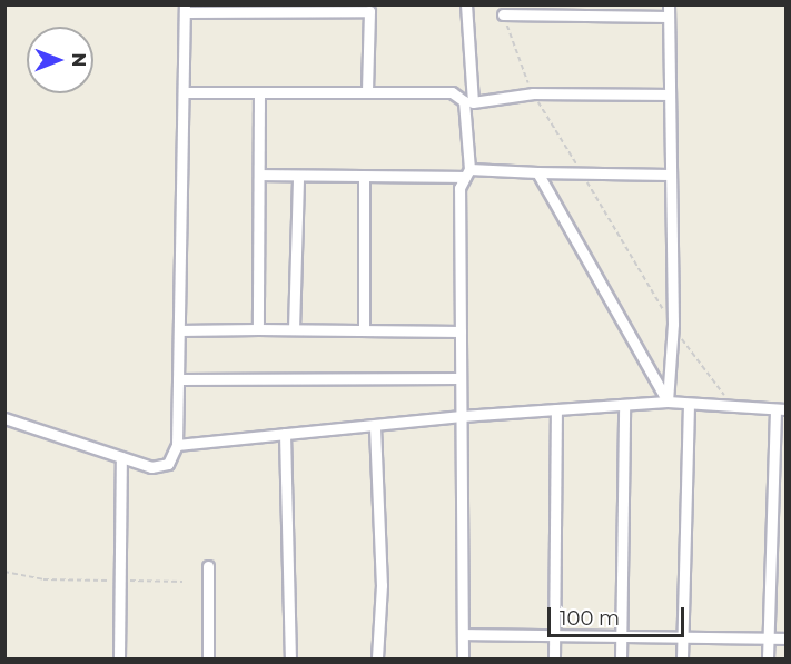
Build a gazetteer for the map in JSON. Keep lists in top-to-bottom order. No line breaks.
{"scale_bar":"100 m","north":"right"}
